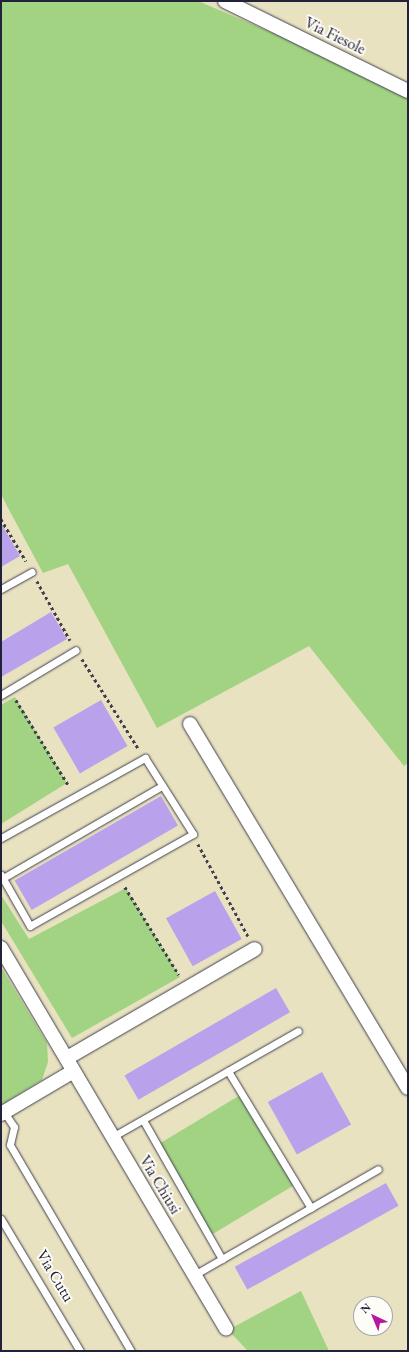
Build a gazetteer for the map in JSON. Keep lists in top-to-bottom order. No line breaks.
{"streets":{"street":["Via Fiesole","Via Chiusi"],"lane":["Via Cutu"]},"north":"top left"}
